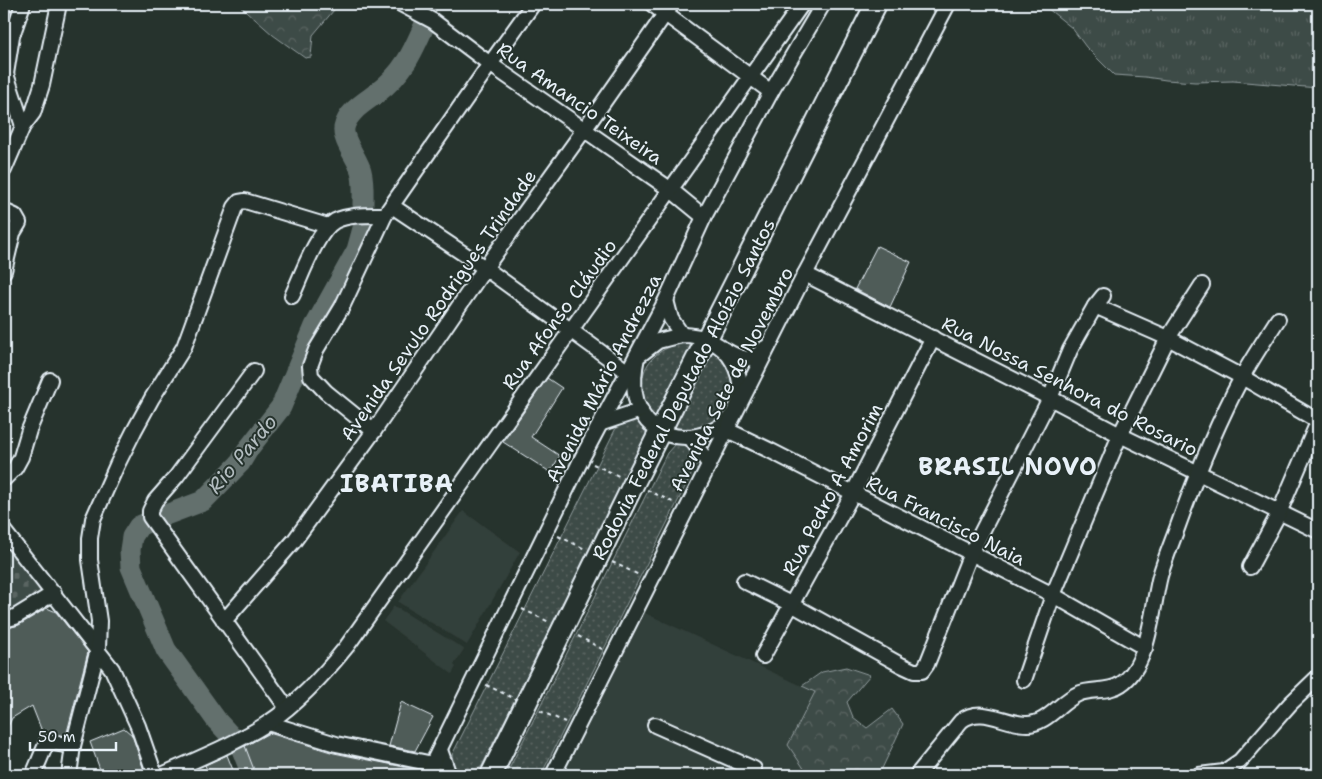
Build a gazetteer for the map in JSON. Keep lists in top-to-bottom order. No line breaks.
{"streets":{"highway":["Rodovia Federal Deputado Aloízio Santos"],"street":["Rua Amancio Teixeira","Avenida Sevulo Rodrigues Trindade","Rua Afonso Cláudio","Avenida Mário Andrezza","Avenida Sete de Novembro","Rua Nossa Senhora do Rosario","Rua Pedro A Amorim","Rua Francisco Naia"]},"crossings":[["Rua Amancio Teixeira","Avenida Sevulo Rodrigues Trindade"],["Rua Amancio Teixeira","Rua Afonso Cláudio"],["Rua Amancio Teixeira","Avenida Mário Andrezza"],["Avenida Sete de Novembro","Rua Nossa Senhora do Rosario"],["Avenida Sete de Novembro","Rua Francisco Naia"],["Rua Nossa Senhora do Rosario","Rua Pedro A Amorim"],["Rua Pedro A Amorim","Rua Francisco Naia"]],"districts":["BRASIL NOVO","IBATIBA"],"water":["Rio Pardo"],"scale_bar":"50 m"}
